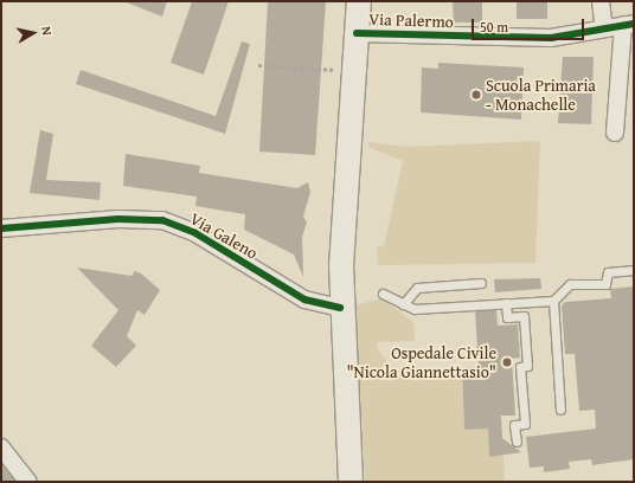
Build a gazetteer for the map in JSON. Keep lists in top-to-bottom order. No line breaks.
{"streets":{"street":["Via Palermo","Via Galeno"]},"places":["Scuola Primaria - Monachelle","Ospedale Civile \"Nicola Giannettasio\""],"scale_bar":"50 m","north":"right"}
